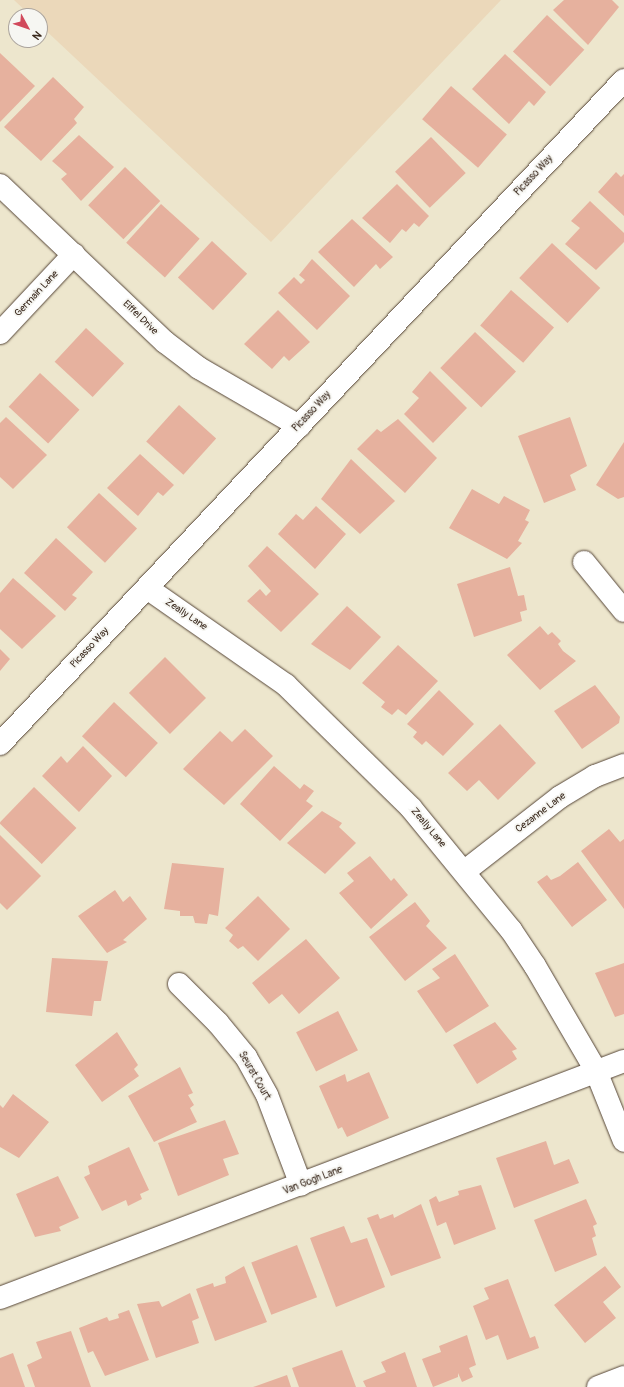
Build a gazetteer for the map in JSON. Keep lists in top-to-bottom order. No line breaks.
{"streets":{"street":["Picasso Way","Germain Lane","Eiffel Drive","Zeally Lane","Cezanne Lane","Seurat Court","Van Gogh Lane"]},"crossings":[["Picasso Way","Eiffel Drive"],["Picasso Way","Zeally Lane"],["Germain Lane","Eiffel Drive"],["Zeally Lane","Cezanne Lane"],["Zeally Lane","Van Gogh Lane"],["Seurat Court","Van Gogh Lane"]],"north":"bottom right"}
